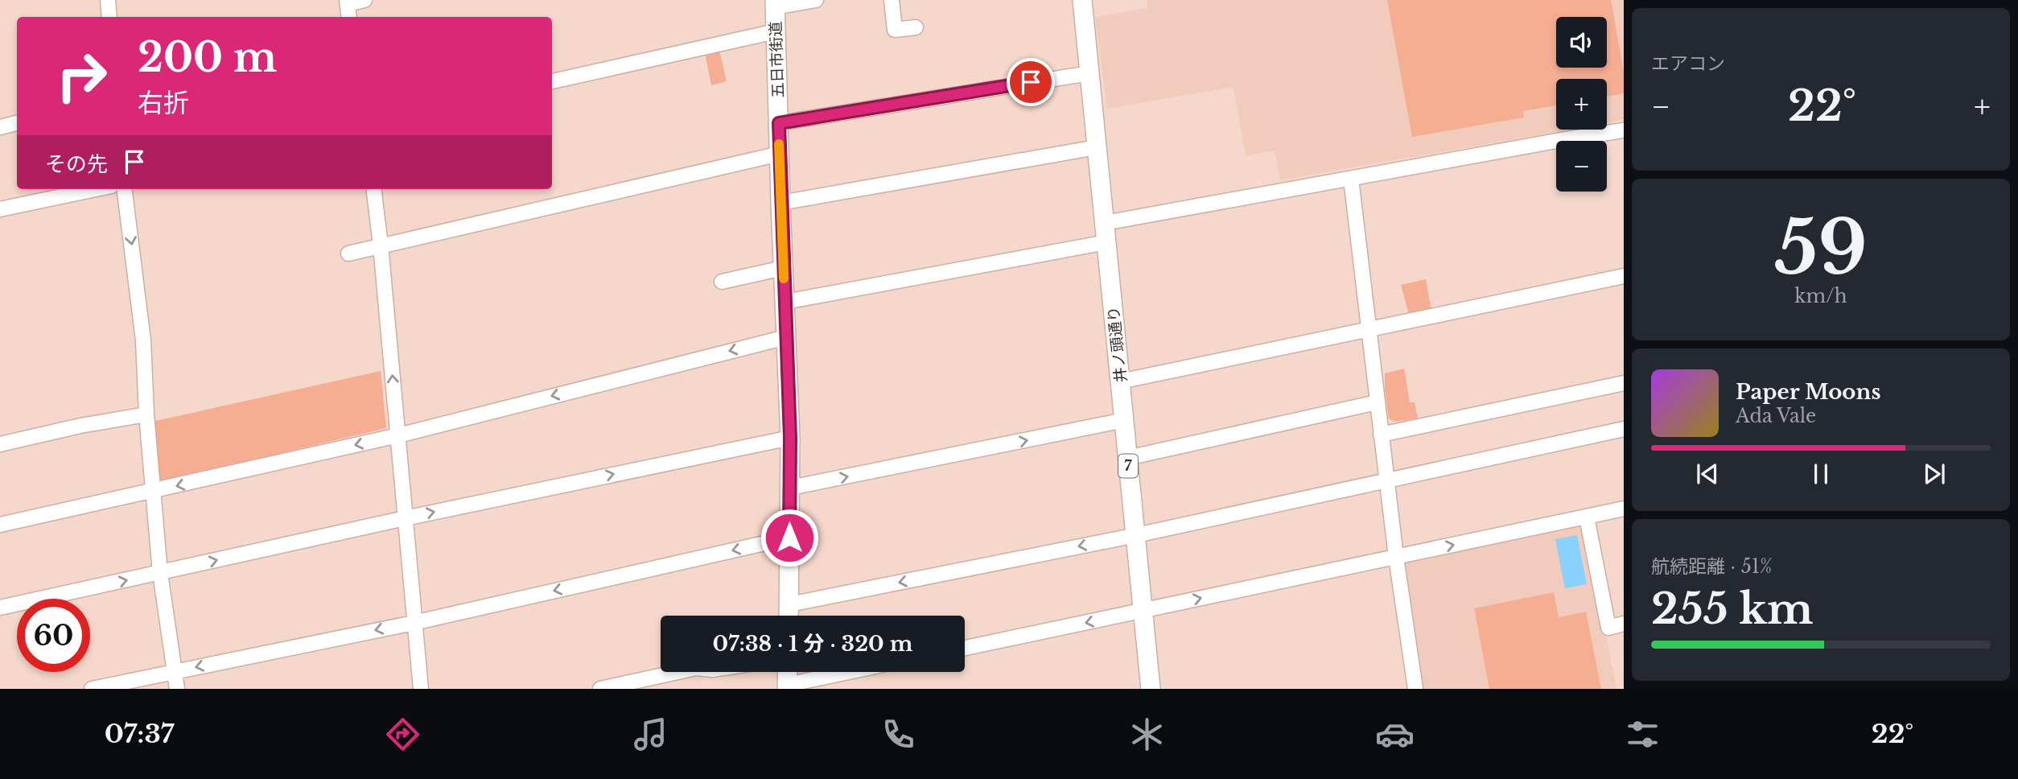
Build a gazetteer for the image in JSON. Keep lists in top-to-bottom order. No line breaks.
{"streets":{"main road":["五日市街道","井ノ頭通り","7"]},"page":{"tile":["エアコン",["59","km/h"],["航続距離 · 51%","255 km"]],"map_buttons":["+","−"],"turn":["200 m","右折"],"heat":["−","22°","+"],"then":"その先","song":["Paper Moons","Ada Vale"],"limit":"60","trip":"07:38 · 1 分 · 320 m","tabs":["07:37","22°"]}}
